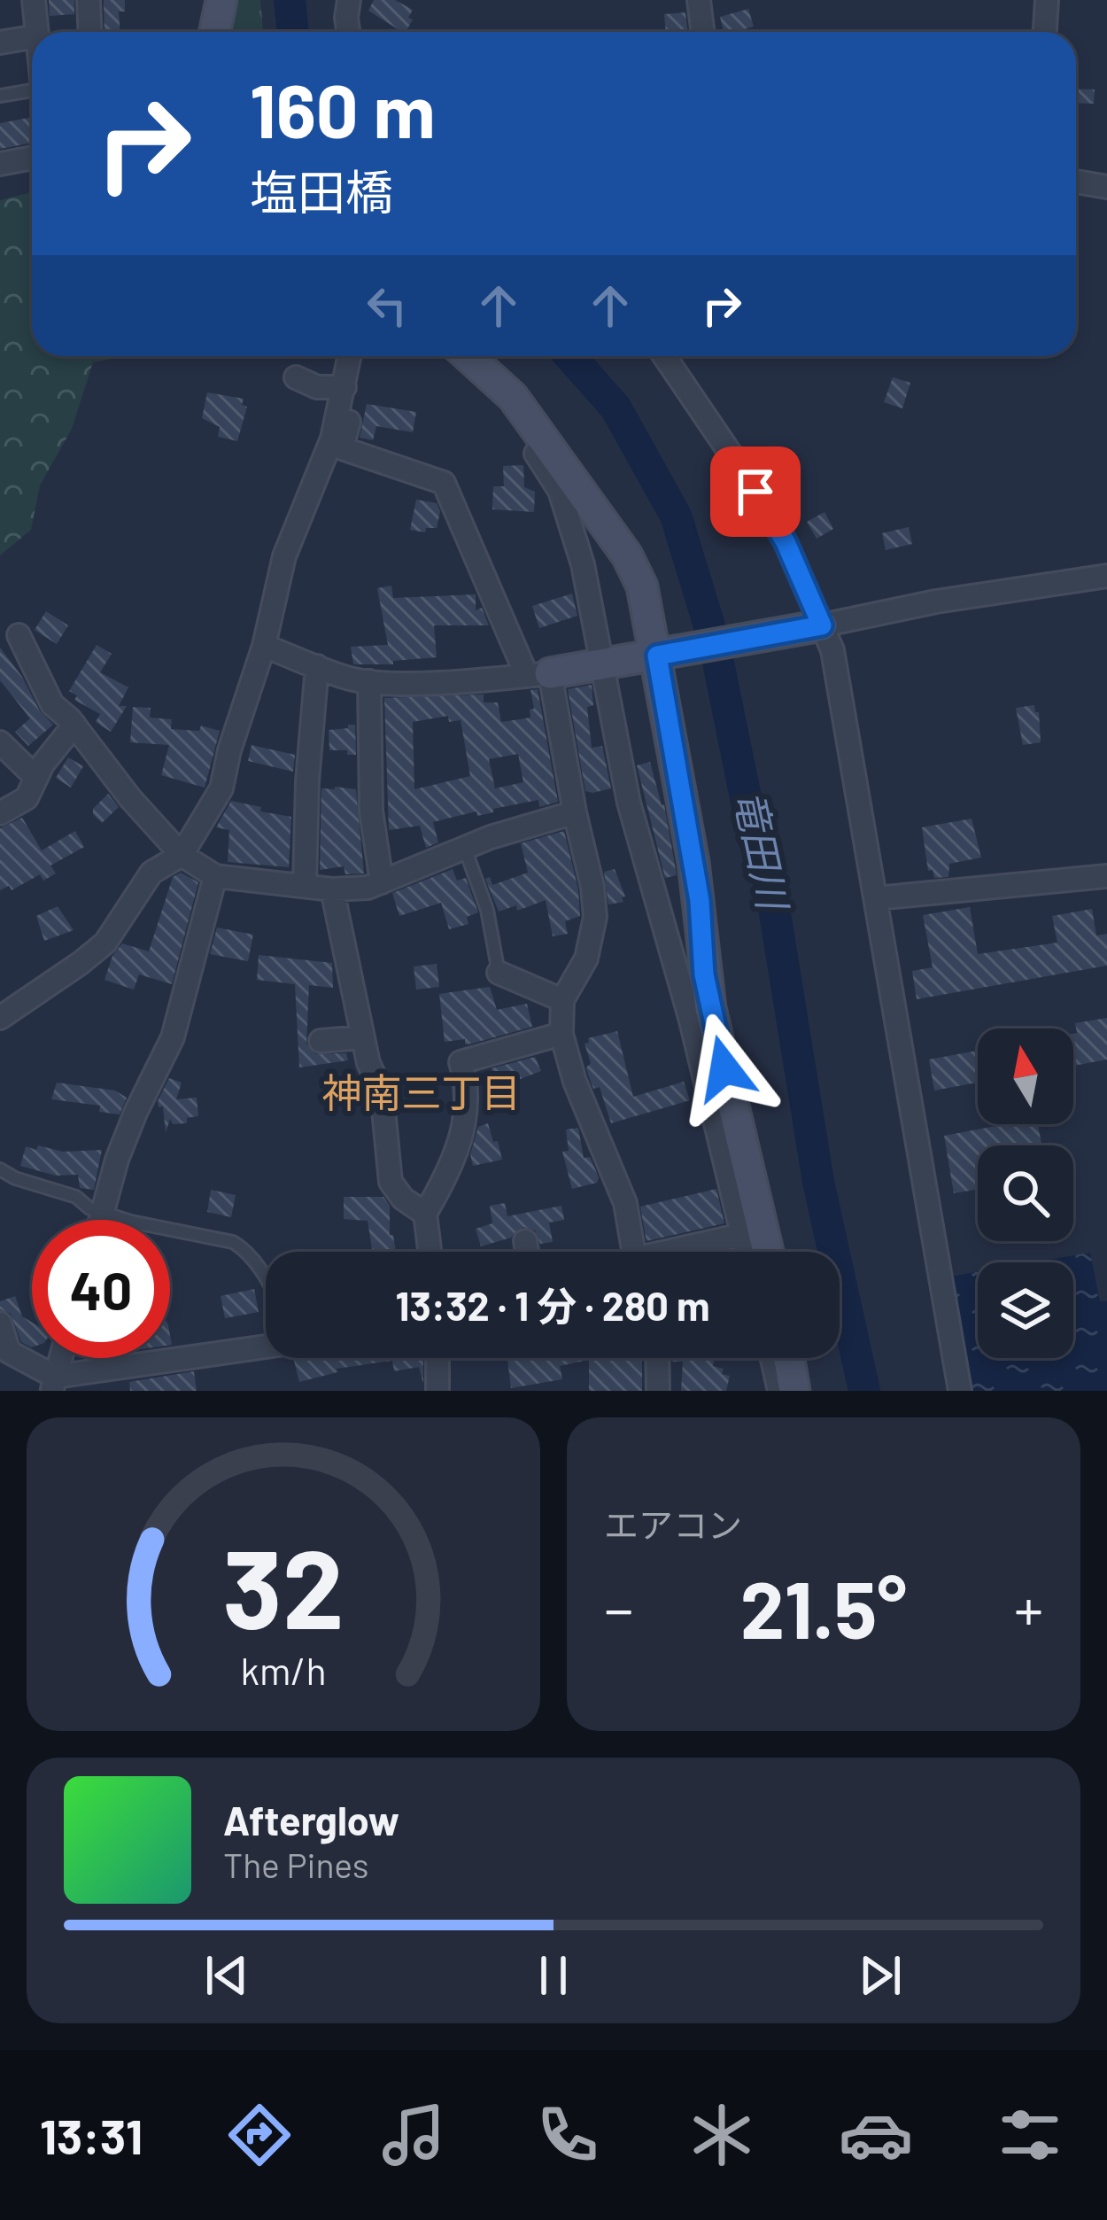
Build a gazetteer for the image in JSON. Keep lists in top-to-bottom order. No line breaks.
{"districts":["神南三丁目"],"water":["竜田川"],"north":"top","page":{"turn":["160 m","塩田橋"],"limit":"40","trip":"13:32 · 1 分 · 280 m","tile":"エアコン","heat":["−","21.5°","+"],"song":["Afterglow","The Pines"],"tabs":"13:31","gauge":["32","km/h"]}}
